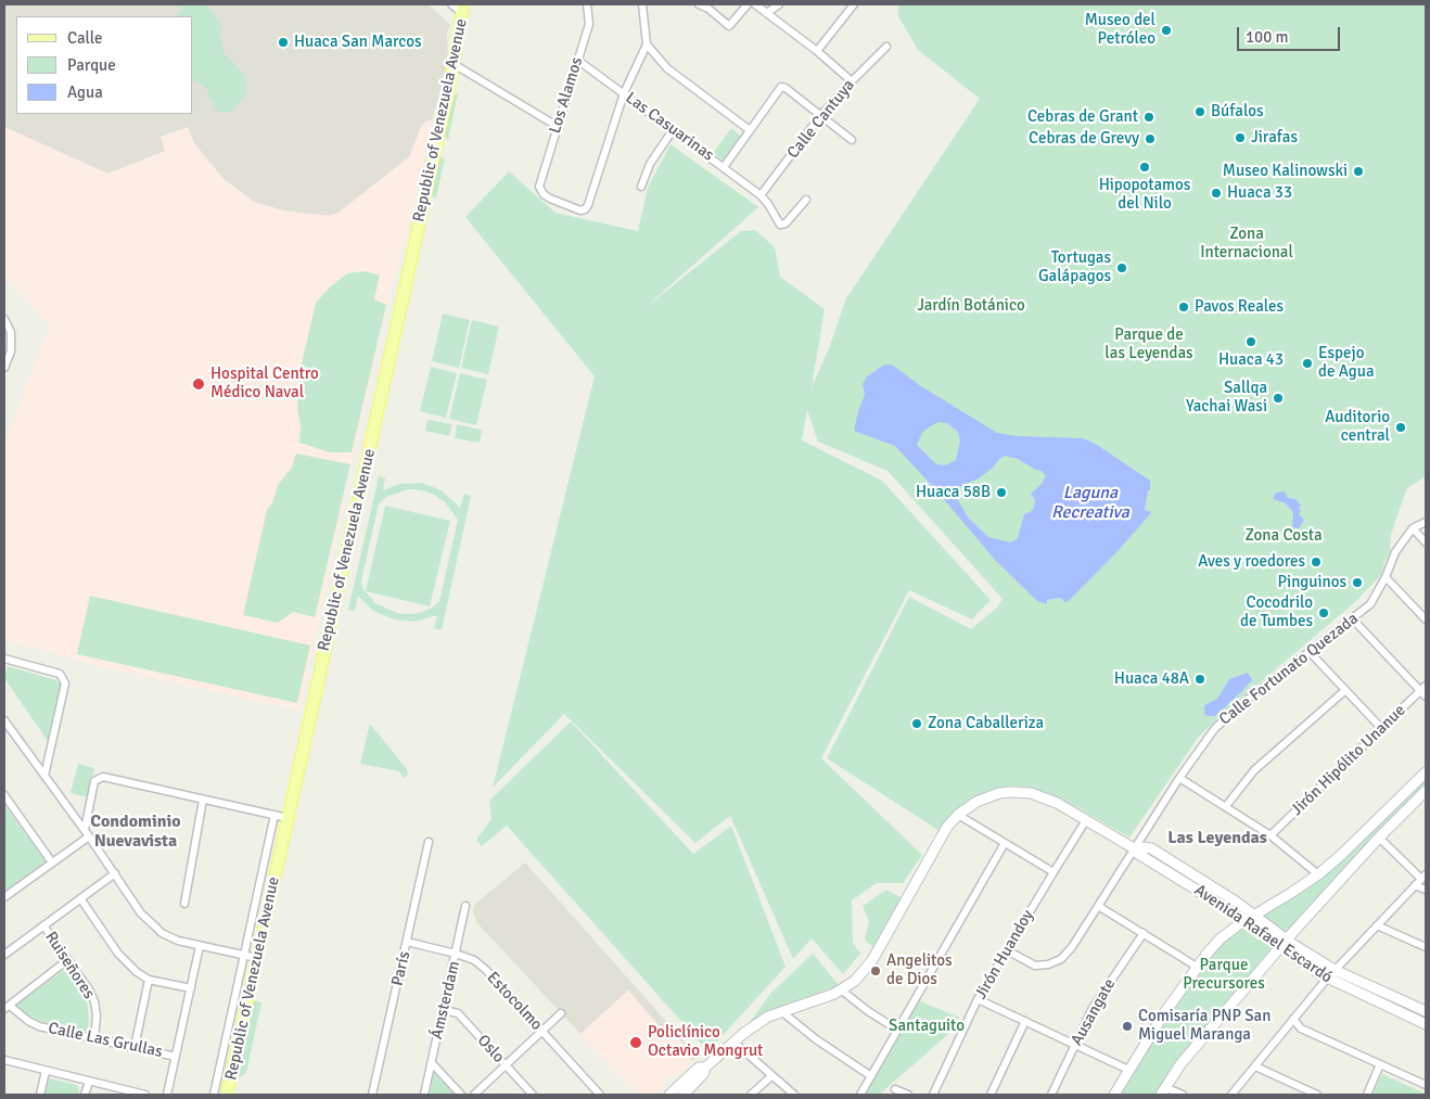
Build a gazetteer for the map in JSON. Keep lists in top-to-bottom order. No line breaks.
{"streets":{"main road":["Republic of Venezuela Avenue"],"street":["Los Alamos","Calle Cantuya","Las Casuarinas","Calle Fortunato Quezada","Jirón Hipólito Unanue","Avenida Rafael Escardó","Jirón Huandoy","Ruiseñores","París","Ámsterdam","Estocolmo","Ausangate","Calle Las Grullas","Oslo"]},"crossings":[["Los Alamos","Las Casuarinas"],["Calle Cantuya","Las Casuarinas"],["Calle Fortunato Quezada","Avenida Rafael Escardó"],["Calle Fortunato Quezada","Jirón Huandoy"],["Avenida Rafael Escardó","Jirón Huandoy"],["Ruiseñores","Calle Las Grullas"],["París","Estocolmo"],["Ámsterdam","Estocolmo"],["Ámsterdam","Oslo"]],"districts":["Condominio Nuevavista","Las Leyendas"],"water":["Laguna Recreativa"],"parks":["Zona Internacional","Jardín Botánico","Parque de las Leyendas","Zona Costa","Parque Precursores","Santaguito"],"places":["Museo del Petróleo","Huaca San Marcos","Búfalos","Cebras de Grant","Jirafas","Cebras de Grevy","Hipopotamos del Nilo","Museo Kalinowski","Huaca 33","Tortugas Galápagos","Pavos Reales","Huaca 43","Espejo de Agua","Hospital Centro Médico Naval","Sallqa Yachai Wasi","Auditorio central","Huaca 58B","Aves y roedores","Pinguinos","Cocodrilo de Tumbes","Huaca 48A","Zona Caballeriza","Angelitos de Dios","Comisaría PNP San Miguel Maranga","Policlínico Octavio Mongrut"],"legend":["Calle","Parque","Agua"],"scale_bar":"100 m"}
